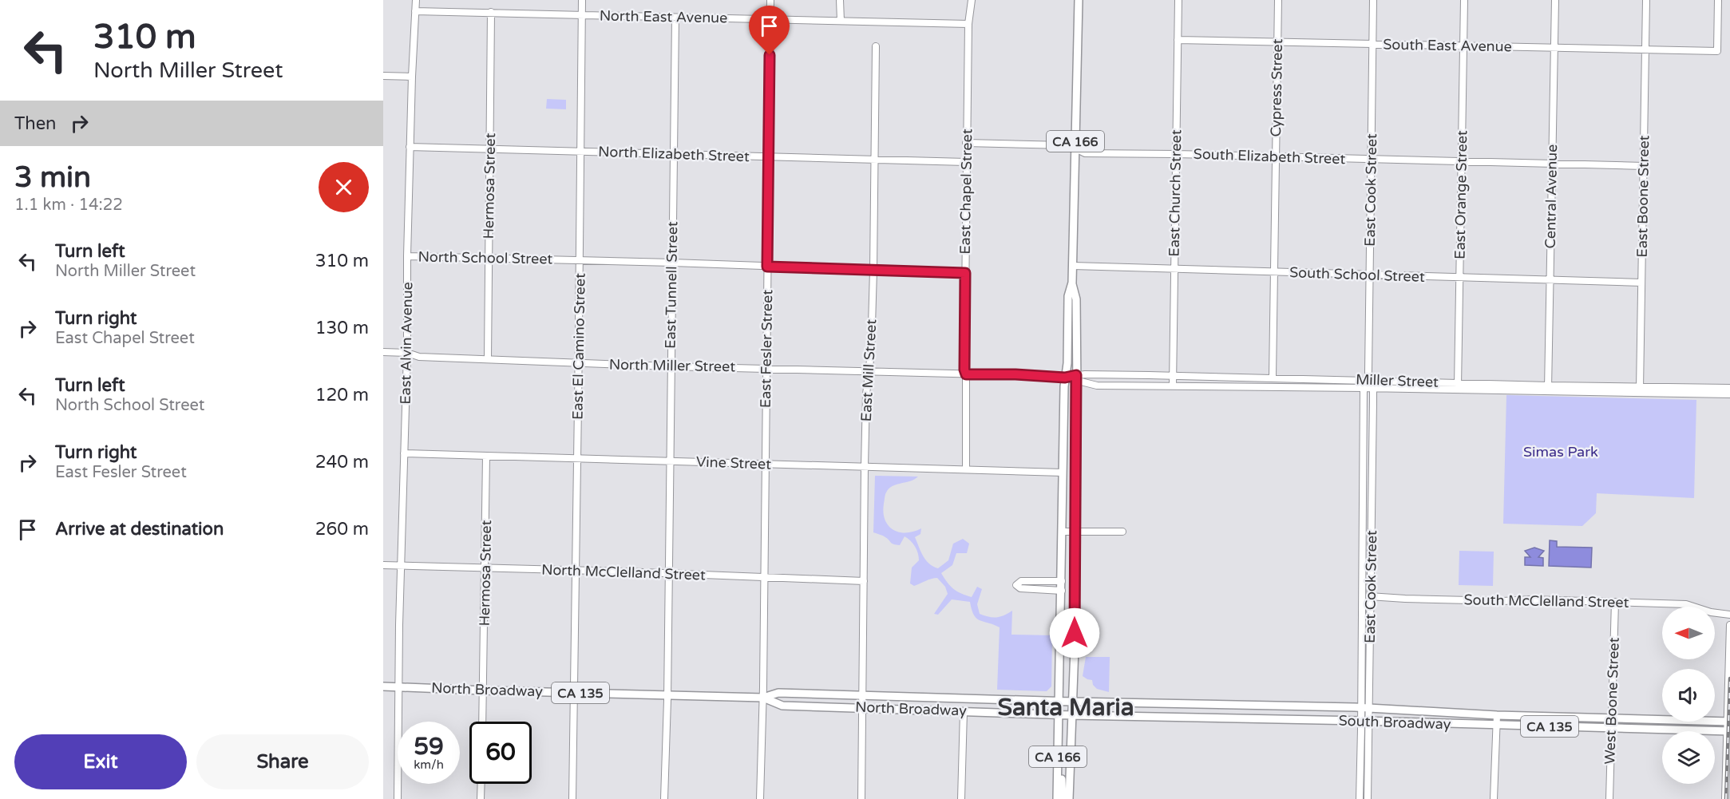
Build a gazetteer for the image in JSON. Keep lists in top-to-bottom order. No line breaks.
{"streets":{"main road":["CA 166","North Broadway","CA 135","South Broadway"],"street":["North East Avenue","South East Avenue","Cypress Street","North Elizabeth Street","South Elizabeth Street","Hermosa Street","East Cook Street","East Chapel Street","East Church Street","East Orange Street","Central Avenue","East Boone Street","North School Street","South School Street","East Tunnell Street","East Alvin Avenue","East El Camino Street","East Fesler Street","North Miller Street","East Mill Street","Miller Street","Vine Street","North McClelland Street","South McClelland Street","West Boone Street"]},"crossings":[["North East Avenue","Hermosa Street"],["North East Avenue","East Chapel Street"],["North East Avenue","East Tunnell Street"],["North East Avenue","East Alvin Avenue"],["North East Avenue","East El Camino Street"],["North East Avenue","East Fesler Street"],["South East Avenue","Cypress Street"],["South East Avenue","East Cook Street"],["South East Avenue","East Church Street"],["South East Avenue","East Orange Street"],["South East Avenue","Central Avenue"],["South East Avenue","East Boone Street"],["Cypress Street","South Elizabeth Street"],["Cypress Street","South School Street"],["Cypress Street","Miller Street"],["CA 166","South Elizabeth Street"],["CA 166","South School Street"],["CA 166","North Miller Street"],["CA 166","Miller Street"],["CA 166","Vine Street"],["CA 166","North Broadway"],["CA 166","South Broadway"],["North Elizabeth Street","Hermosa Street"],["North Elizabeth Street","East Chapel Street"],["North Elizabeth Street","East Tunnell Street"],["North Elizabeth Street","East Alvin Avenue"],["North Elizabeth Street","East El Camino Street"],["North Elizabeth Street","East Fesler Street"],["North Elizabeth Street","East Mill Street"],["South Elizabeth Street","East Cook Street"],["South Elizabeth Street","East Church Street"],["South Elizabeth Street","East Orange Street"],["South Elizabeth Street","Central Avenue"],["South Elizabeth Street","East Boone Street"],["Hermosa Street","North School Street"],["Hermosa Street","North Miller Street"],["Hermosa Street","Vine Street"],["Hermosa Street","North McClelland Street"],["Hermosa Street","North Broadway"],["East Cook Street","South School Street"],["East Cook Street","Miller Street"],["East Cook Street","South McClelland Street"],["East Cook Street","South Broadway"],["East Chapel Street","North School Street"],["East Chapel Street","North Miller Street"],["East Chapel Street","Vine Street"],["East Church Street","South School Street"],["East Church Street","Miller Street"],["East Orange Street","South School Street"],["East Orange Street","Miller Street"],["Central Avenue","South School Street"],["Central Avenue","Miller Street"],["East Boone Street","South School Street"],["East Boone Street","Miller Street"],["North School Street","East Tunnell Street"],["North School Street","East Alvin Avenue"],["North School Street","East El Camino Street"],["North School Street","East Fesler Street"],["North School Street","East Mill Street"],["East Tunnell Street","North Miller Street"],["East Tunnell Street","Vine Street"],["East Tunnell Street","North McClelland Street"],["East Tunnell Street","North Broadway"],["East Alvin Avenue","North Miller Street"],["East Alvin Avenue","Vine Street"],["East Alvin Avenue","North McClelland Street"],["East Alvin Avenue","North Broadway"],["East El Camino Street","North Miller Street"],["East El Camino Street","Vine Street"],["East El Camino Street","North McClelland Street"],["East El Camino Street","North Broadway"],["East Fesler Street","North Miller Street"],["East Fesler Street","Vine Street"],["East Fesler Street","North McClelland Street"],["East Fesler Street","North Broadway"],["North Miller Street","East Mill Street"],["North Miller Street","Miller Street"],["East Mill Street","Vine Street"],["East Mill Street","North McClelland Street"],["East Mill Street","North Broadway"],["South McClelland Street","West Boone Street"],["North Broadway","South Broadway"],["West Boone Street","South Broadway"]],"districts":["Santa Maria"],"parks":["Simas Park"],"north":"left","page":{"turn":["310 m","North Miller Street"],"then":"Then","heading":["3 min","1.1 km · 14:22"],"list":[{"name":"Turn left","note":"North Miller Street","value":"310 m"},{"name":"Turn right","note":"East Chapel Street","value":"130 m"},{"name":"Turn left","note":"North School Street","value":"120 m"},{"name":"Turn right","note":"East Fesler Street","value":"240 m"},{"name":"Arrive at destination","value":"260 m"}],"speed":"59 km/h","limit":"60","buttons":["Exit","Share"]}}
